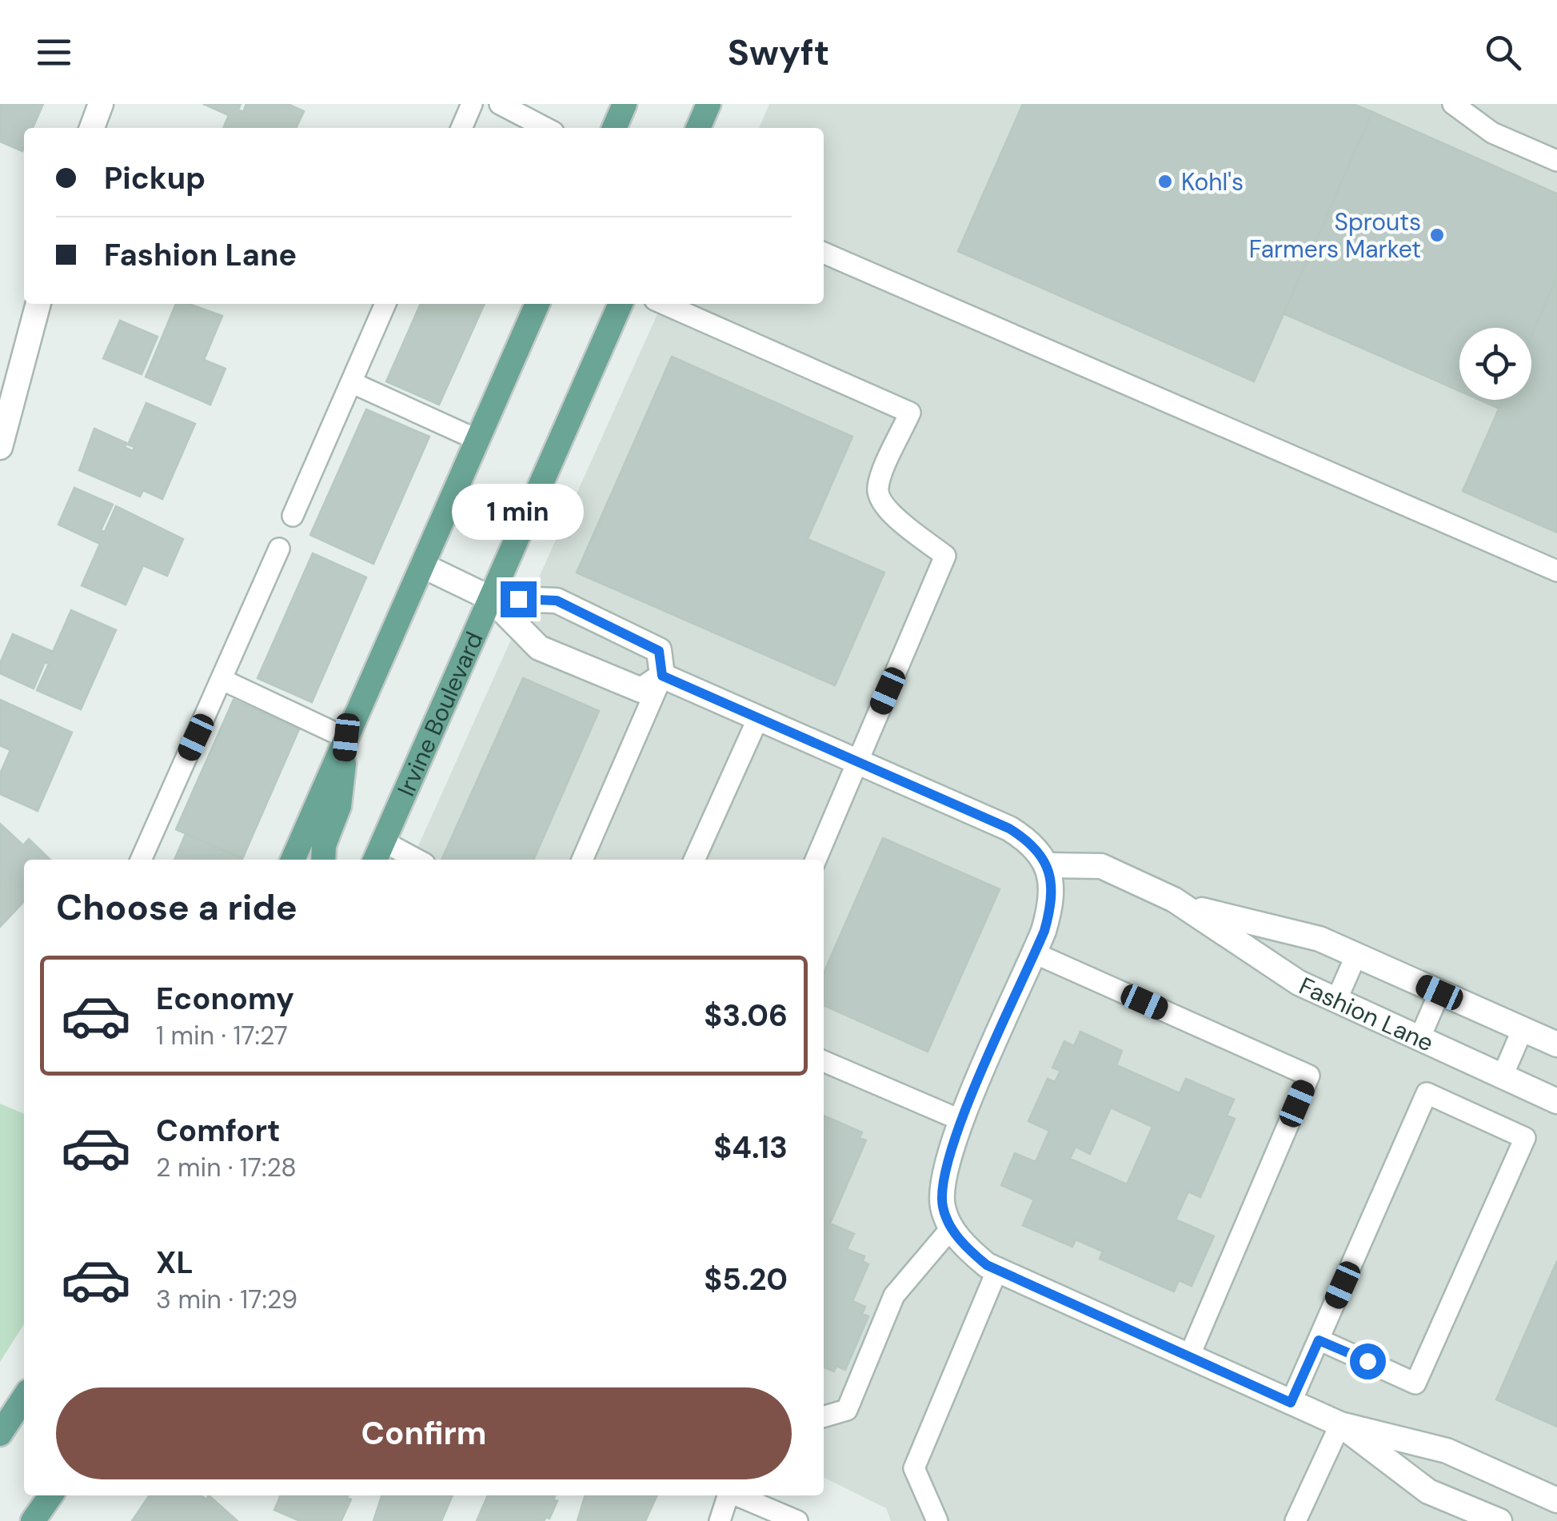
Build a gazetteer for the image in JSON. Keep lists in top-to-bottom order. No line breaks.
{"streets":{"main road":["Irvine Boulevard"],"street":["Fashion Lane"]},"places":["Kohl's","Sprouts Farmers Market"],"page":{"header":"Swyft","banner":["Pickup","Fashion Lane"],"bubble":"1 min","heading":"Choose a ride","list":[{"name":"Economy","note":"1 min · 17:27","value":"$3.06"},{"name":"Comfort","note":"2 min · 17:28","value":"$4.13"},{"name":"XL","note":"3 min · 17:29","value":"$5.20"}],"buttons":"Confirm"}}
